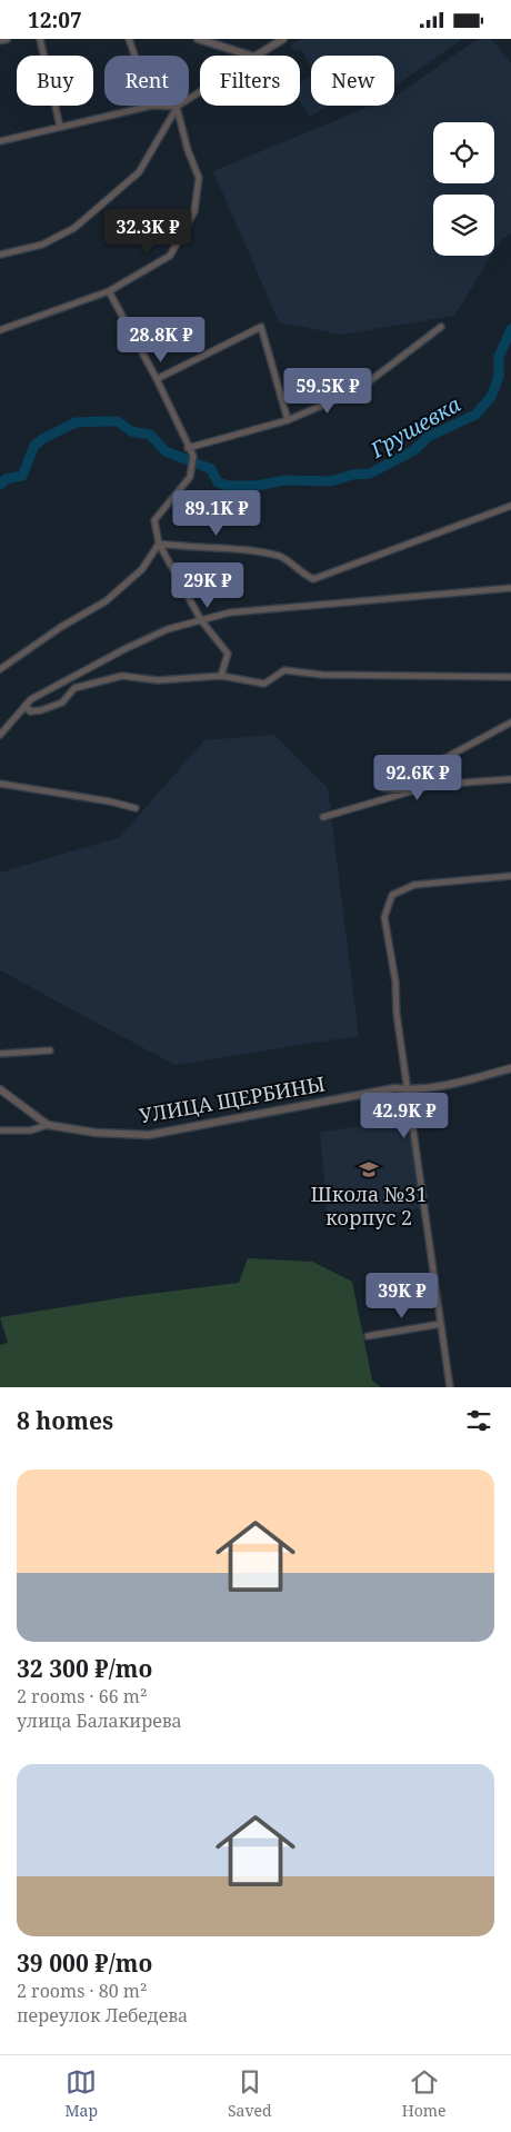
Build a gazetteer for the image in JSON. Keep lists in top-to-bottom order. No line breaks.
{"streets":{"street":["УЛИЦА ЩЕРБИНЫ"]},"water":["Грушевка"],"places":{"school or university":["Школа №31 корпус 2"]},"page":{"status":"12:07","chip":["Buy","Rent","Filters","New"],"price":["32.3K ₽","28.8K ₽","59.5K ₽","89.1K ₽","29K ₽","92.6K ₽","42.9K ₽","39K ₽"],"heading":"8 homes","list":[{"name":"32 300 ₽/mo","note":"2 rooms · 66 m² · улица Балакирева"},{"name":"39 000 ₽/mo","note":"2 rooms · 80 m² · переулок Лебедева"}],"tabs":["Map","Saved","Home"]}}
